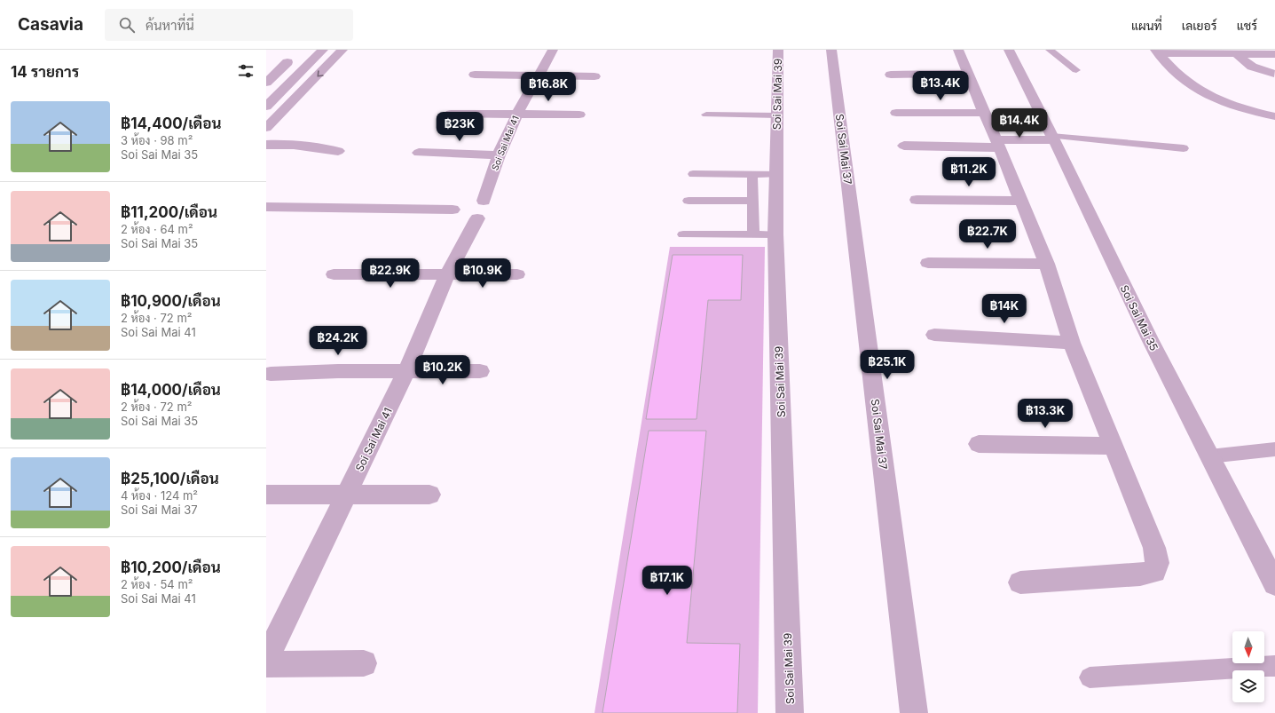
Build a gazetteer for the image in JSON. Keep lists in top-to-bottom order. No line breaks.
{"streets":{"street":["Soi Sai Mai 39","Soi Sai Mai 41","Soi Sai Mai 37","Soi Sai Mai 35"]},"north":"bottom","page":{"header":"Casavia","search":"ค้นหาที่นี่","nav":["แผนที่","เลเยอร์","แชร์"],"heading":"14 รายการ","price":["฿13.4K","฿16.8K","฿14.4K","฿23K","฿11.2K","฿22.7K","฿22.9K","฿10.9K","฿14K","฿24.2K","฿25.1K","฿10.2K","฿13.3K","฿17.1K"],"list":[{"name":"฿14,400/เดือน","note":"3 ห้อง · 98 m² · Soi Sai Mai 35"},{"name":"฿11,200/เดือน","note":"2 ห้อง · 64 m² · Soi Sai Mai 35"},{"name":"฿10,900/เดือน","note":"2 ห้อง · 72 m² · Soi Sai Mai 41"},{"name":"฿14,000/เดือน","note":"2 ห้อง · 72 m² · Soi Sai Mai 35"},{"name":"฿25,100/เดือน","note":"4 ห้อง · 124 m² · Soi Sai Mai 37"},{"name":"฿10,200/เดือน","note":"2 ห้อง · 54 m² · Soi Sai Mai 41"}]}}
